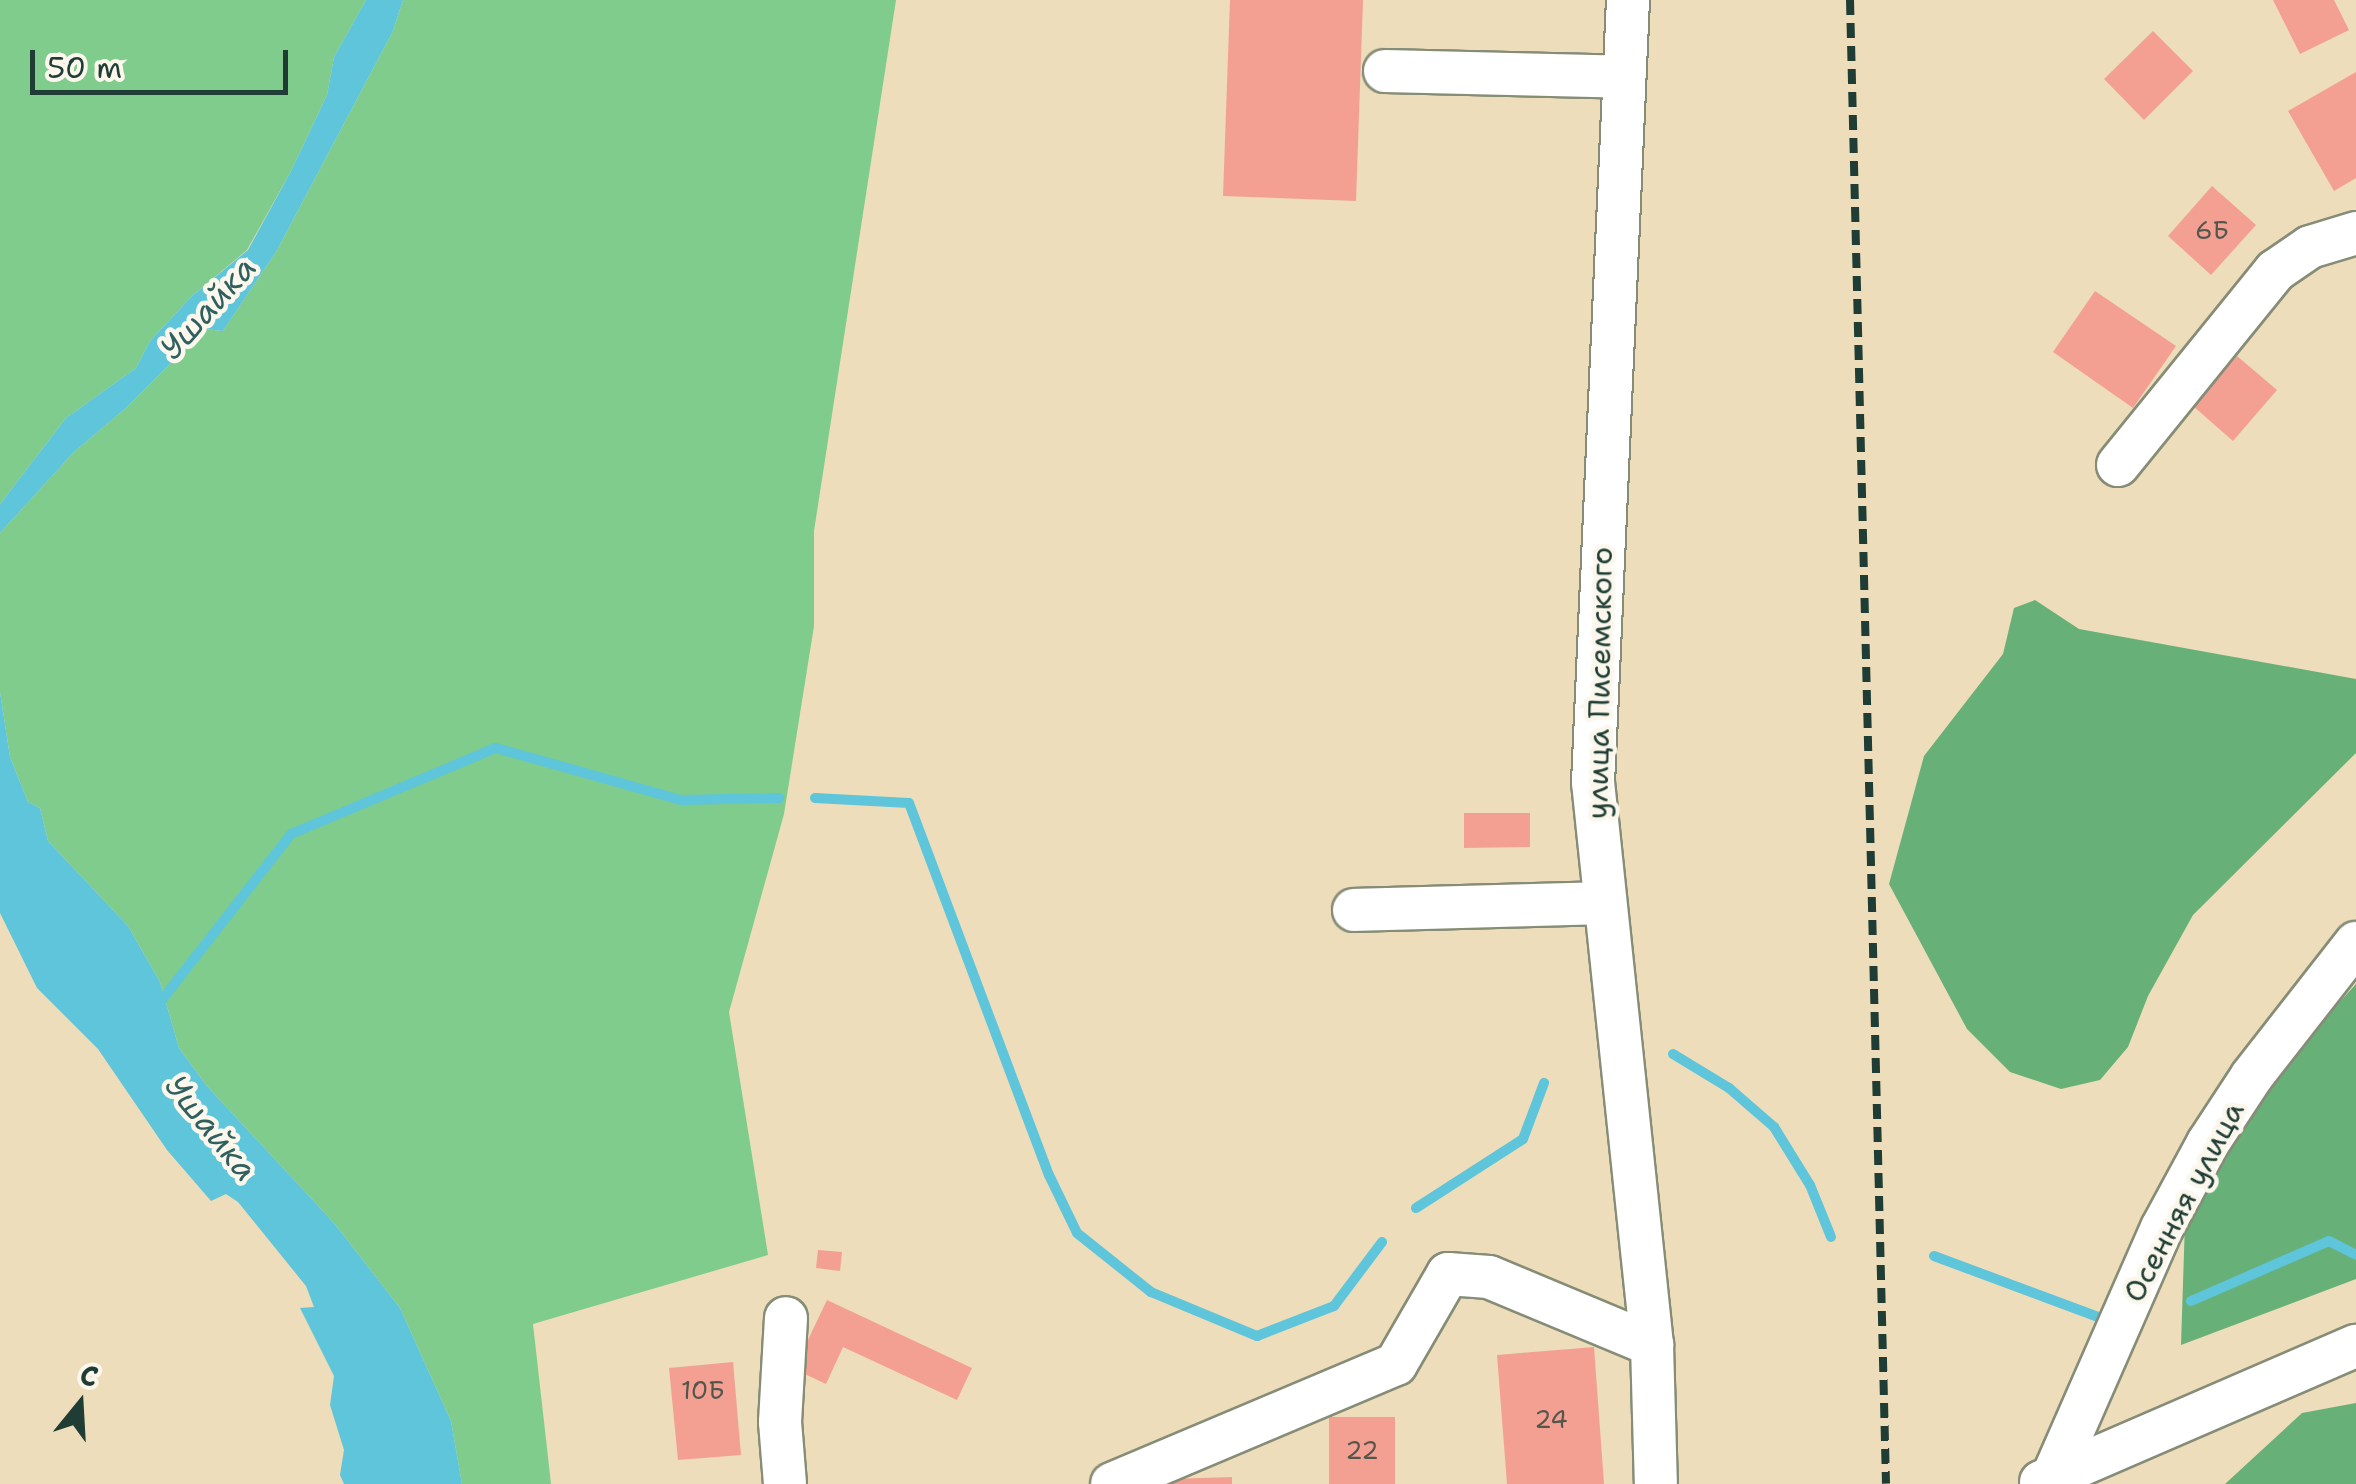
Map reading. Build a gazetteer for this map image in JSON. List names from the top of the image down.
{
  "streets": {
    "street": ["улица Писемского", "Осенняя улица"]
  },
  "water": ["Ушайка"],
  "house_numbers": [
    "6Б",
    "10Б",
    "24",
    "22"
  ],
  "scale_bar": "50 m",
  "north": "top"
}
